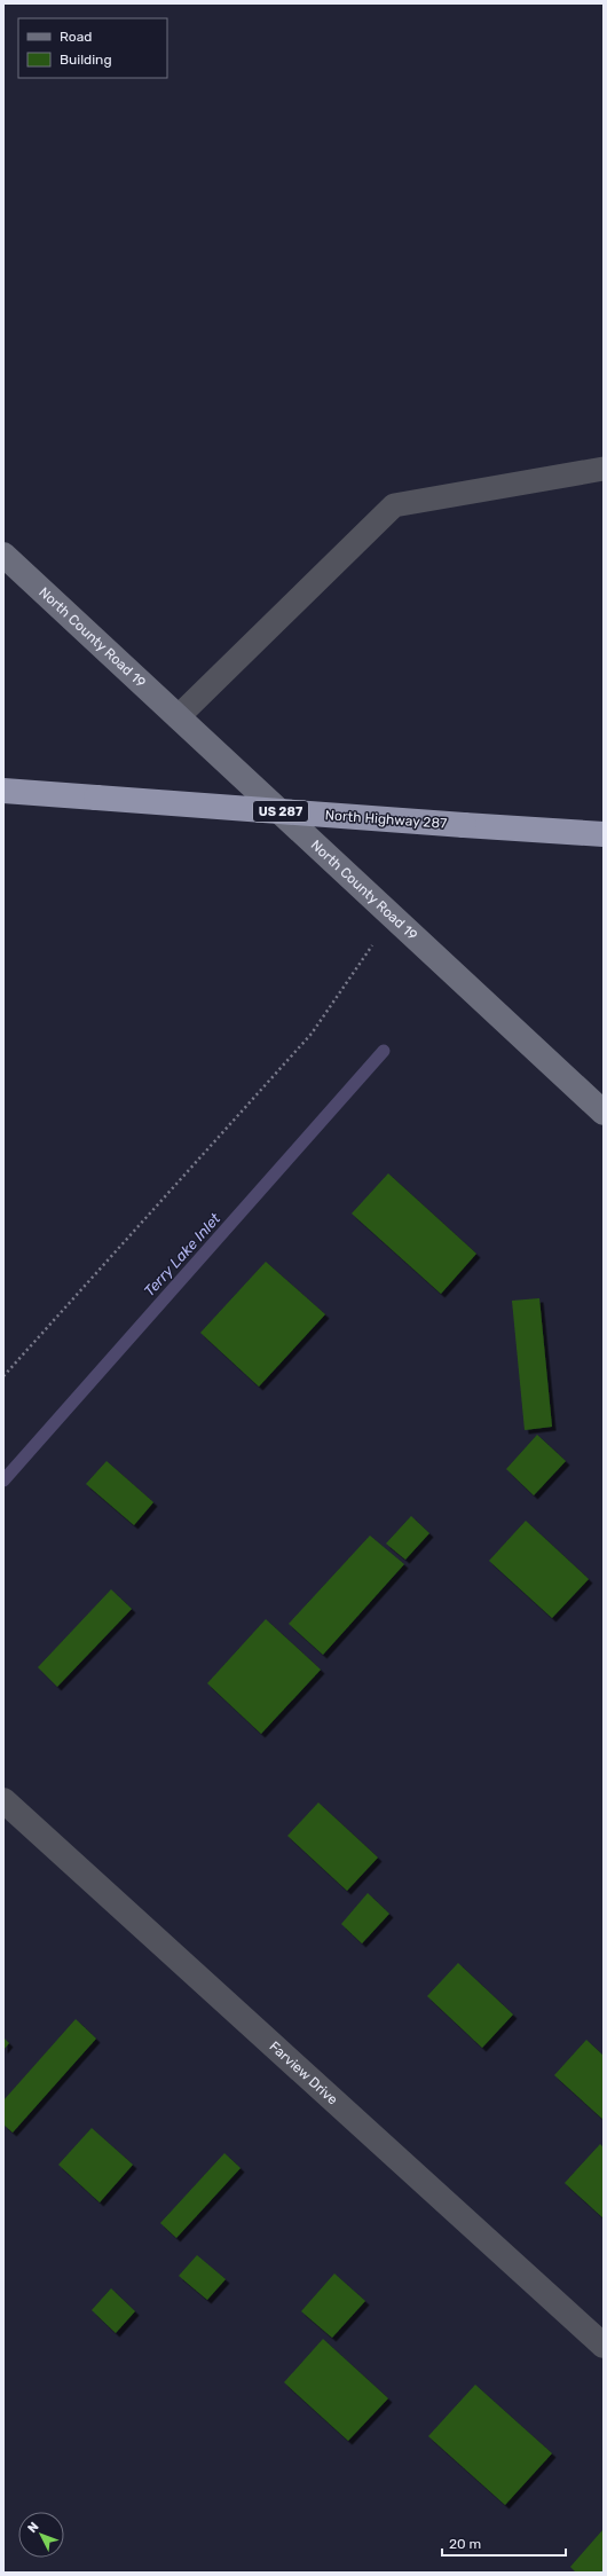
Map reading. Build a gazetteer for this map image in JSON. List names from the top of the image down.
{
  "streets": {
    "highway": ["US 287", "North Highway 287"],
    "street": ["North County Road 19", "Farview Drive"]
  },
  "water": ["Terry Lake Inlet"],
  "legend": ["Road", "Building"],
  "scale_bar": "20 m",
  "north": "top left"
}
